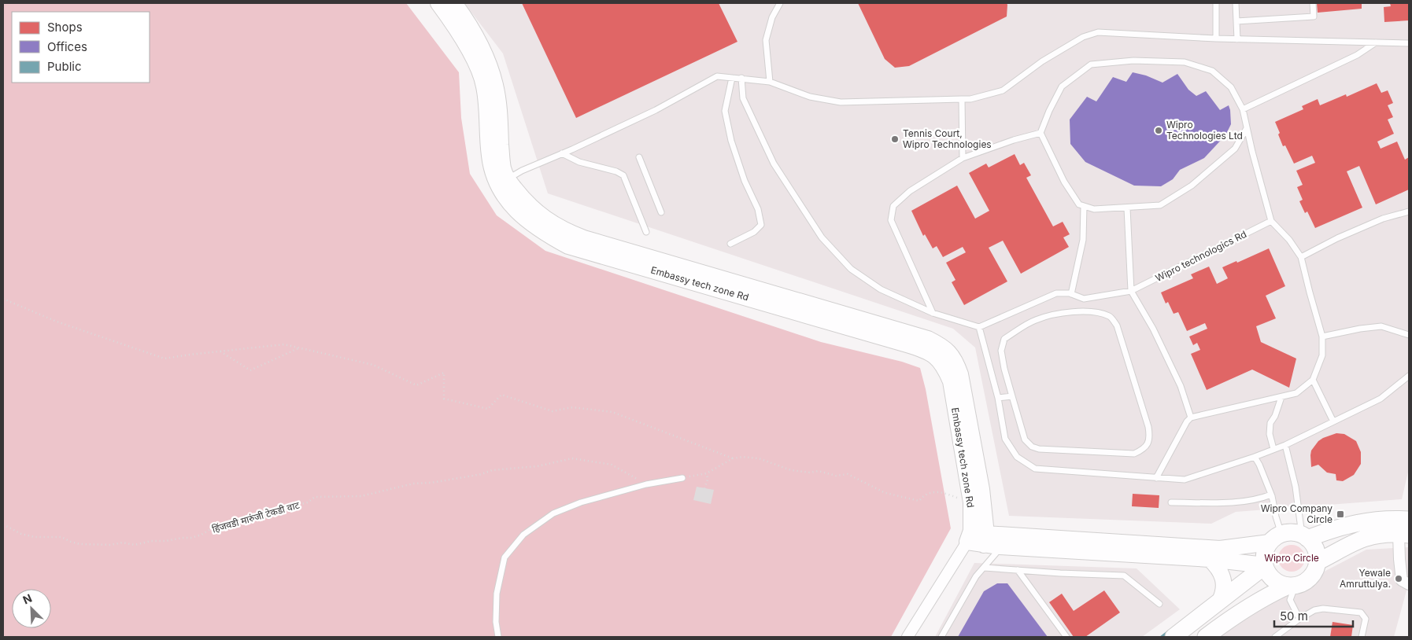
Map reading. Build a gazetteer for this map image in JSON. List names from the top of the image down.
{
  "streets": {
    "street": ["Embassy tech zone Rd"],
    "lane": ["Wipro technologics Rd"],
    "path": ["हिंजवडी मारुंजी टेकडी वाट"]
  },
  "parks": ["Wipro Circle"],
  "places": {
    "other": ["Wipro Technologies Ltd", "Tennis Court, Wipro Technologies", "Yewale Amruttulya."],
    "transit": ["Wipro Company Circle"]
  },
  "legend": ["Shops", "Offices", "Public"],
  "scale_bar": "50 m",
  "north": "top left"
}
